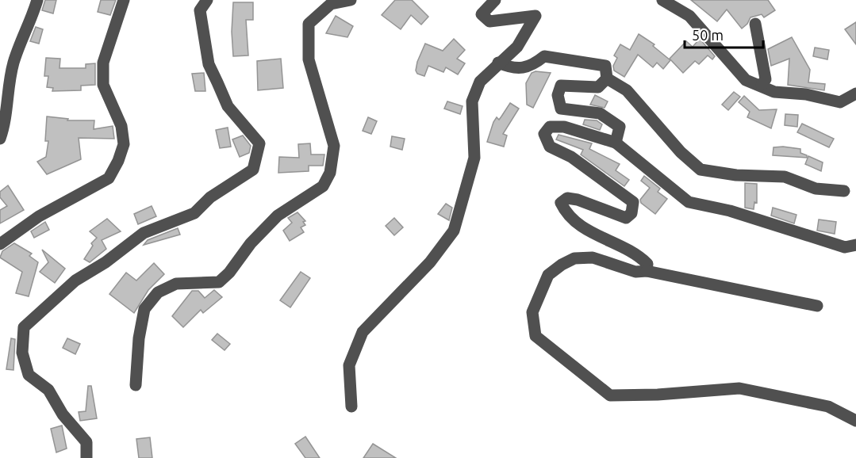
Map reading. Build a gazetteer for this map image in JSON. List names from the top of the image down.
{
  "scale_bar": "50 m"
}
